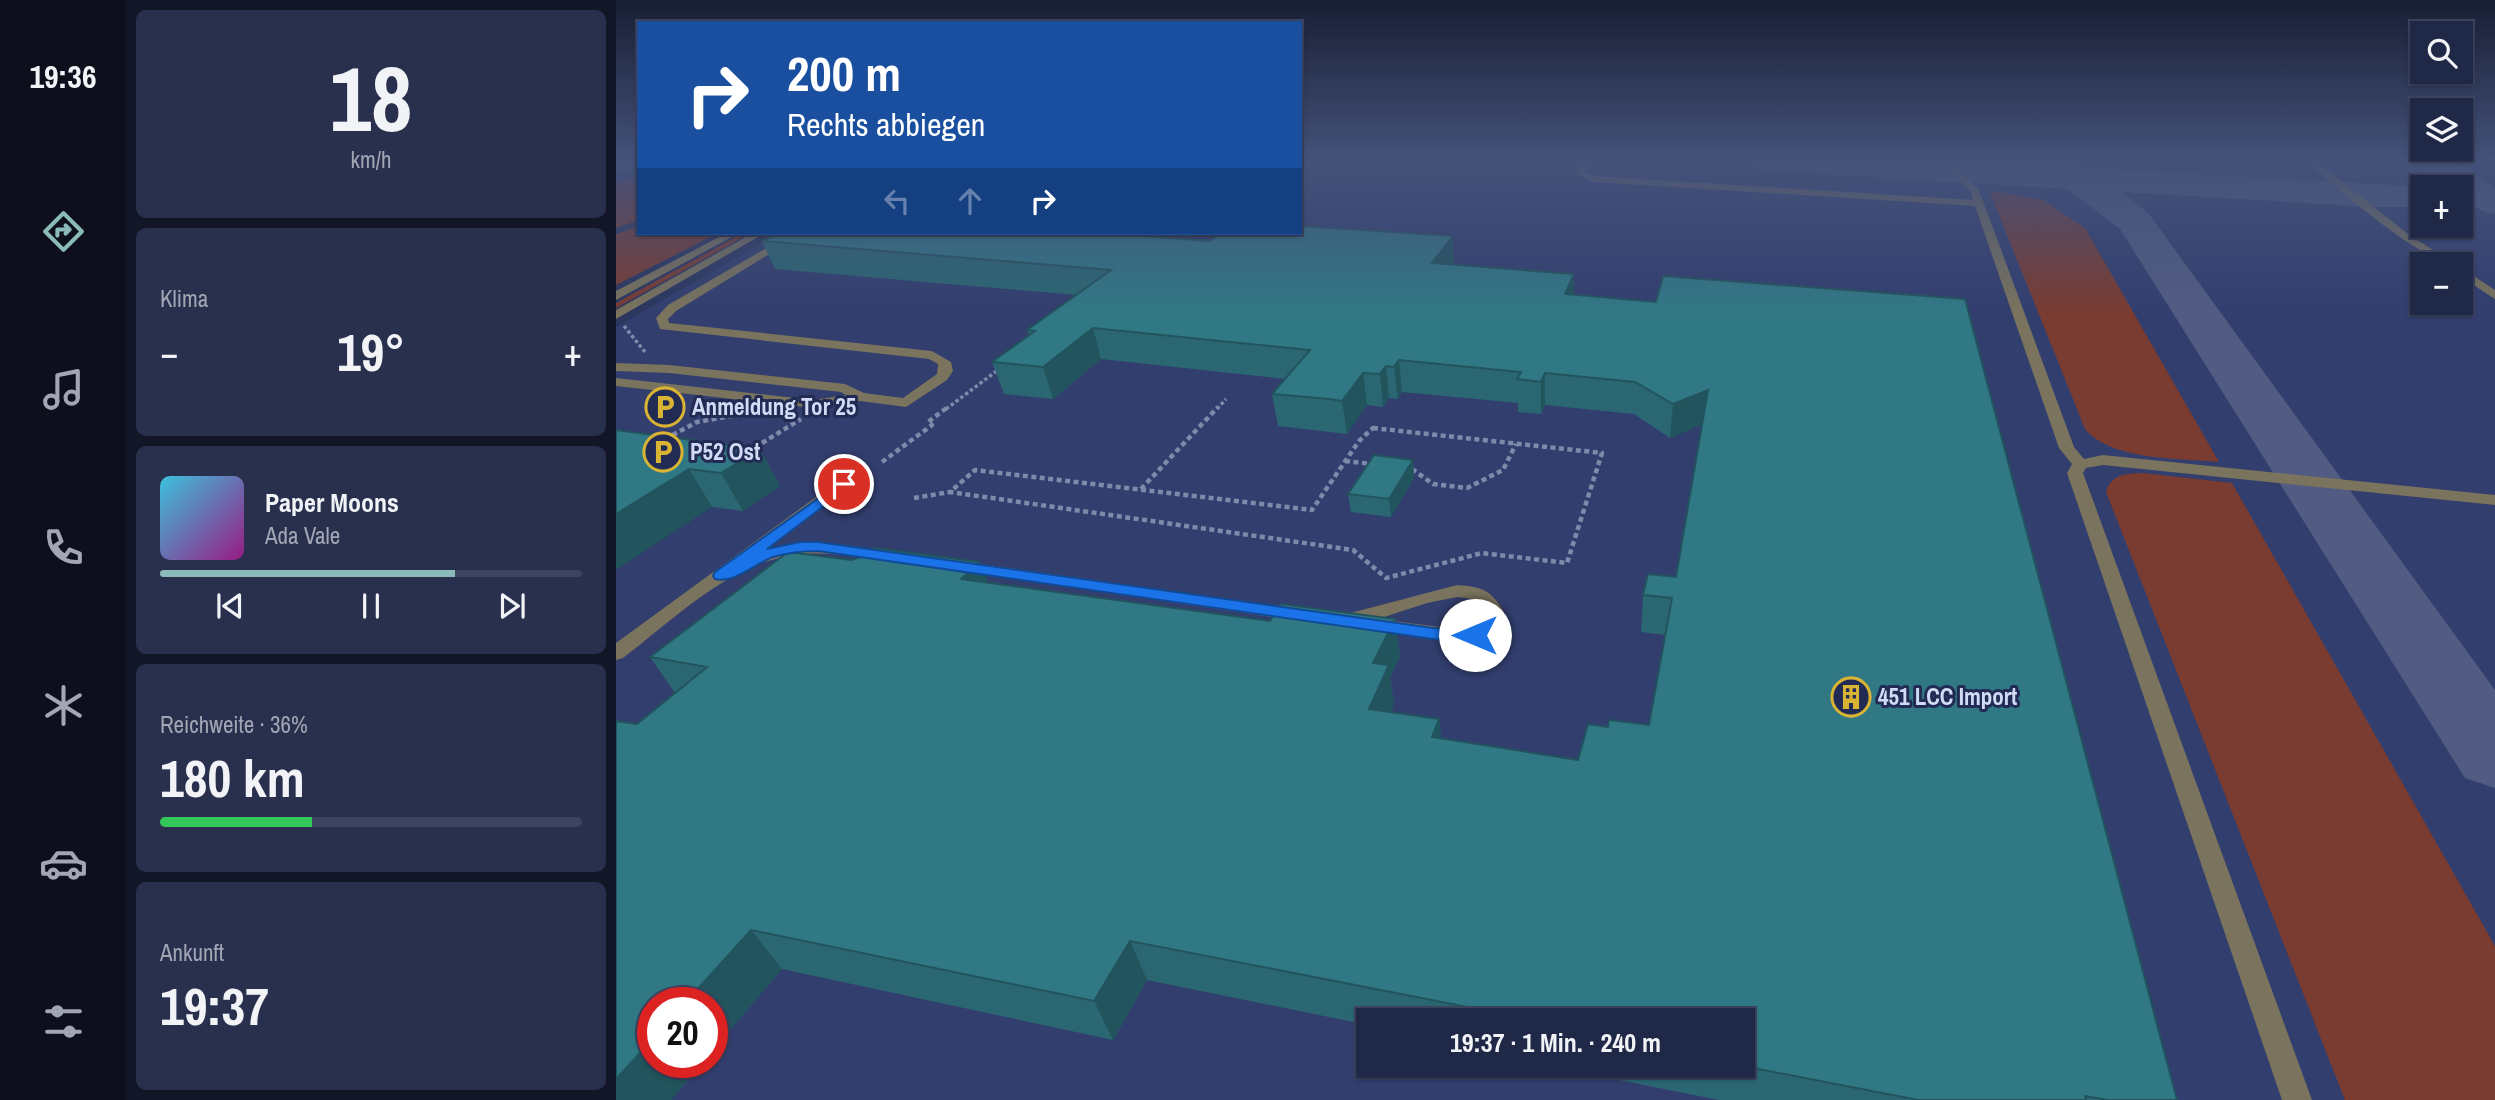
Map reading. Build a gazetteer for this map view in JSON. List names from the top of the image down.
{
  "places": {
    "parking": ["Anmeldung Tor 25", "P52 Ost"],
    "building": ["451 LCC Import"]
  },
  "page": {
    "tabs": "19:36",
    "tile": [
      ["18", "km/h"],
      "Klima",
      ["Reichweite · 36%", "180 km"],
      ["Ankunft", "19:37"]
    ],
    "map_buttons": ["+", "−"],
    "turn": ["200 m", "Rechts abbiegen"],
    "heat": ["−", "19°", "+"],
    "song": ["Paper Moons", "Ada Vale"],
    "limit": "20",
    "trip": "19:37 · 1 Min. · 240 m"
  }
}
